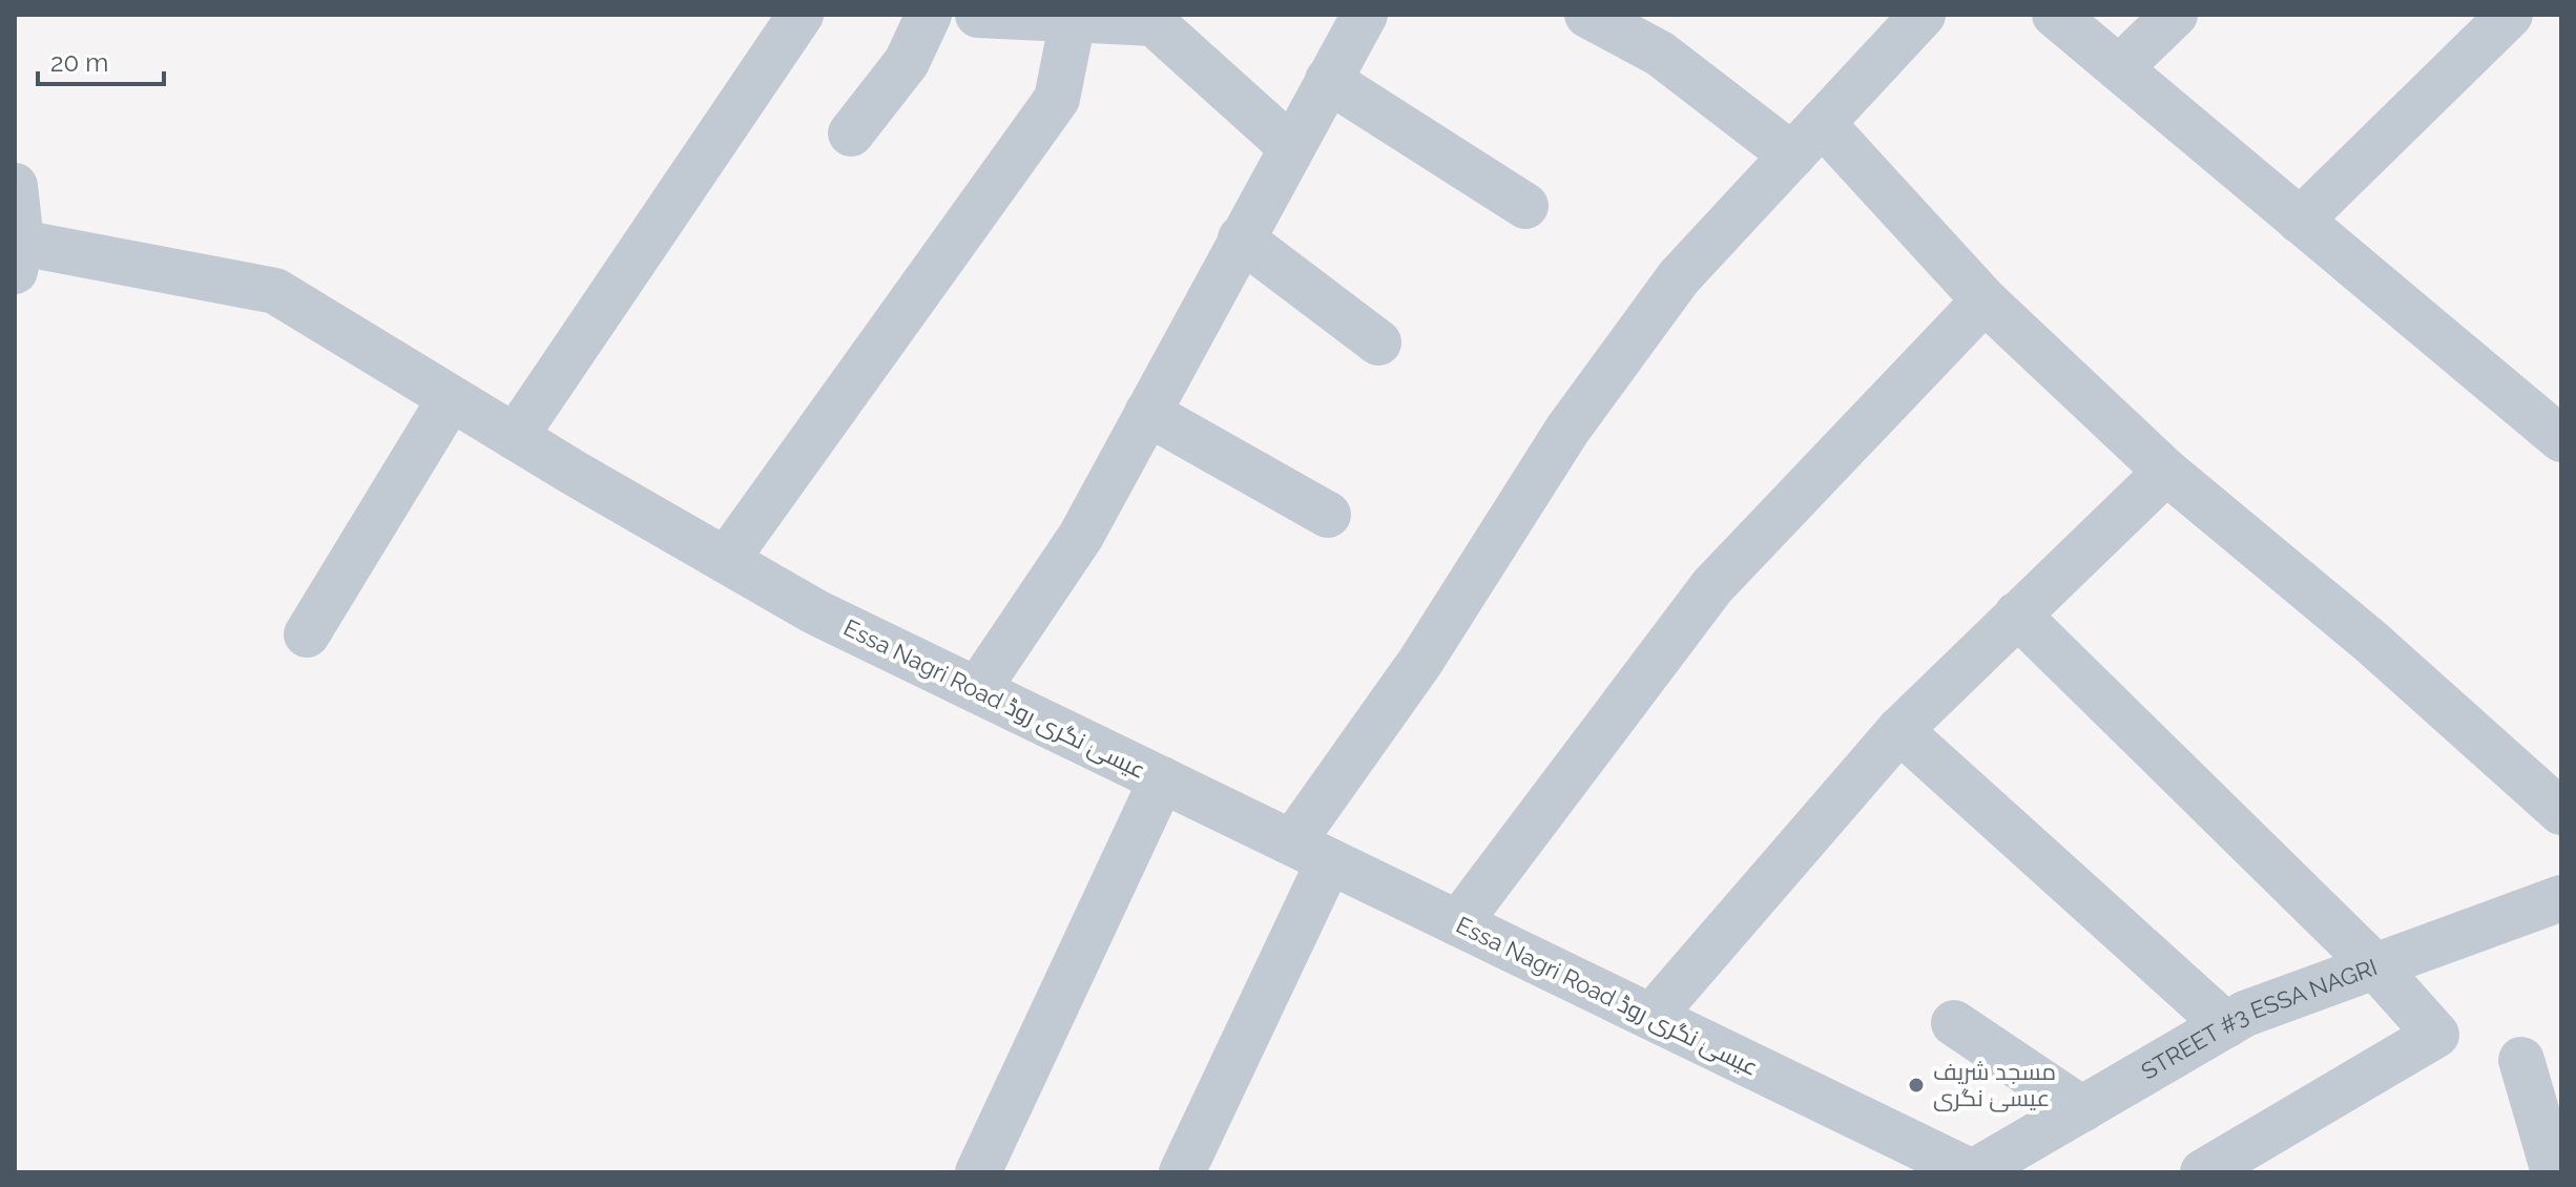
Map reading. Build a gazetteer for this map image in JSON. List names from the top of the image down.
{
  "streets": {
    "street": ["Essa Nagri Road عیسیٰ نگری روڈ", "STREET #3 ESSA NAGRI"]
  },
  "crossings": [
    ["Essa Nagri Road عیسیٰ نگری روڈ", "STREET #3 ESSA NAGRI"]
  ],
  "places": ["مسجد شریف عیسیٰ نگری"],
  "scale_bar": "20 m"
}
